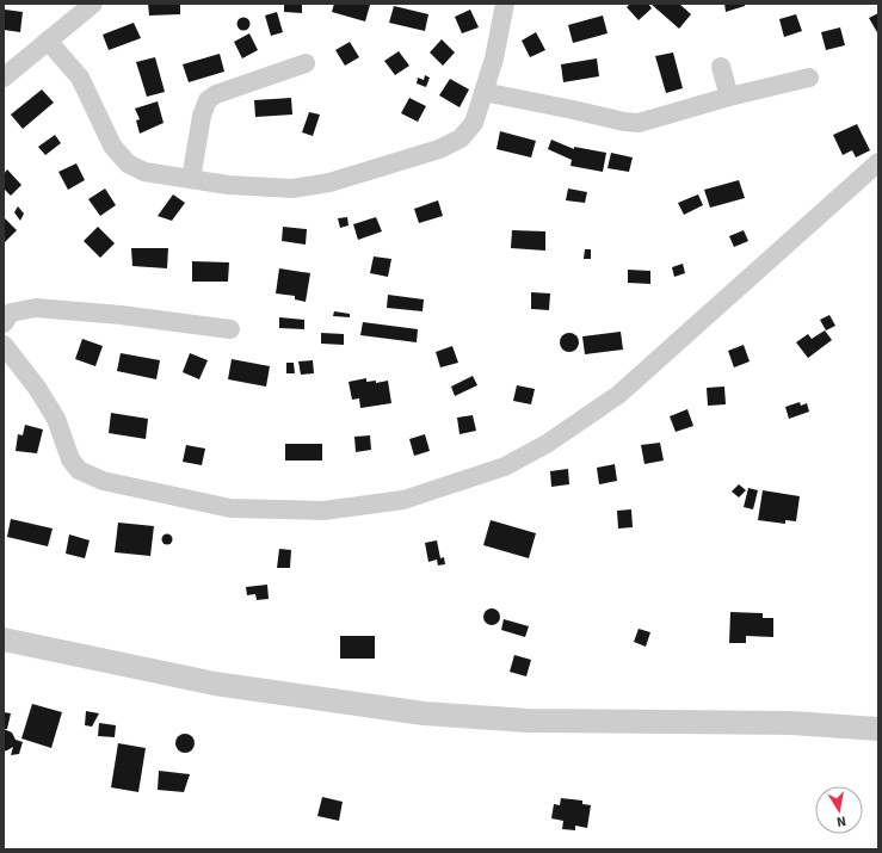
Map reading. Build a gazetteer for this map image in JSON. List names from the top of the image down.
{
  "north": "bottom"
}
